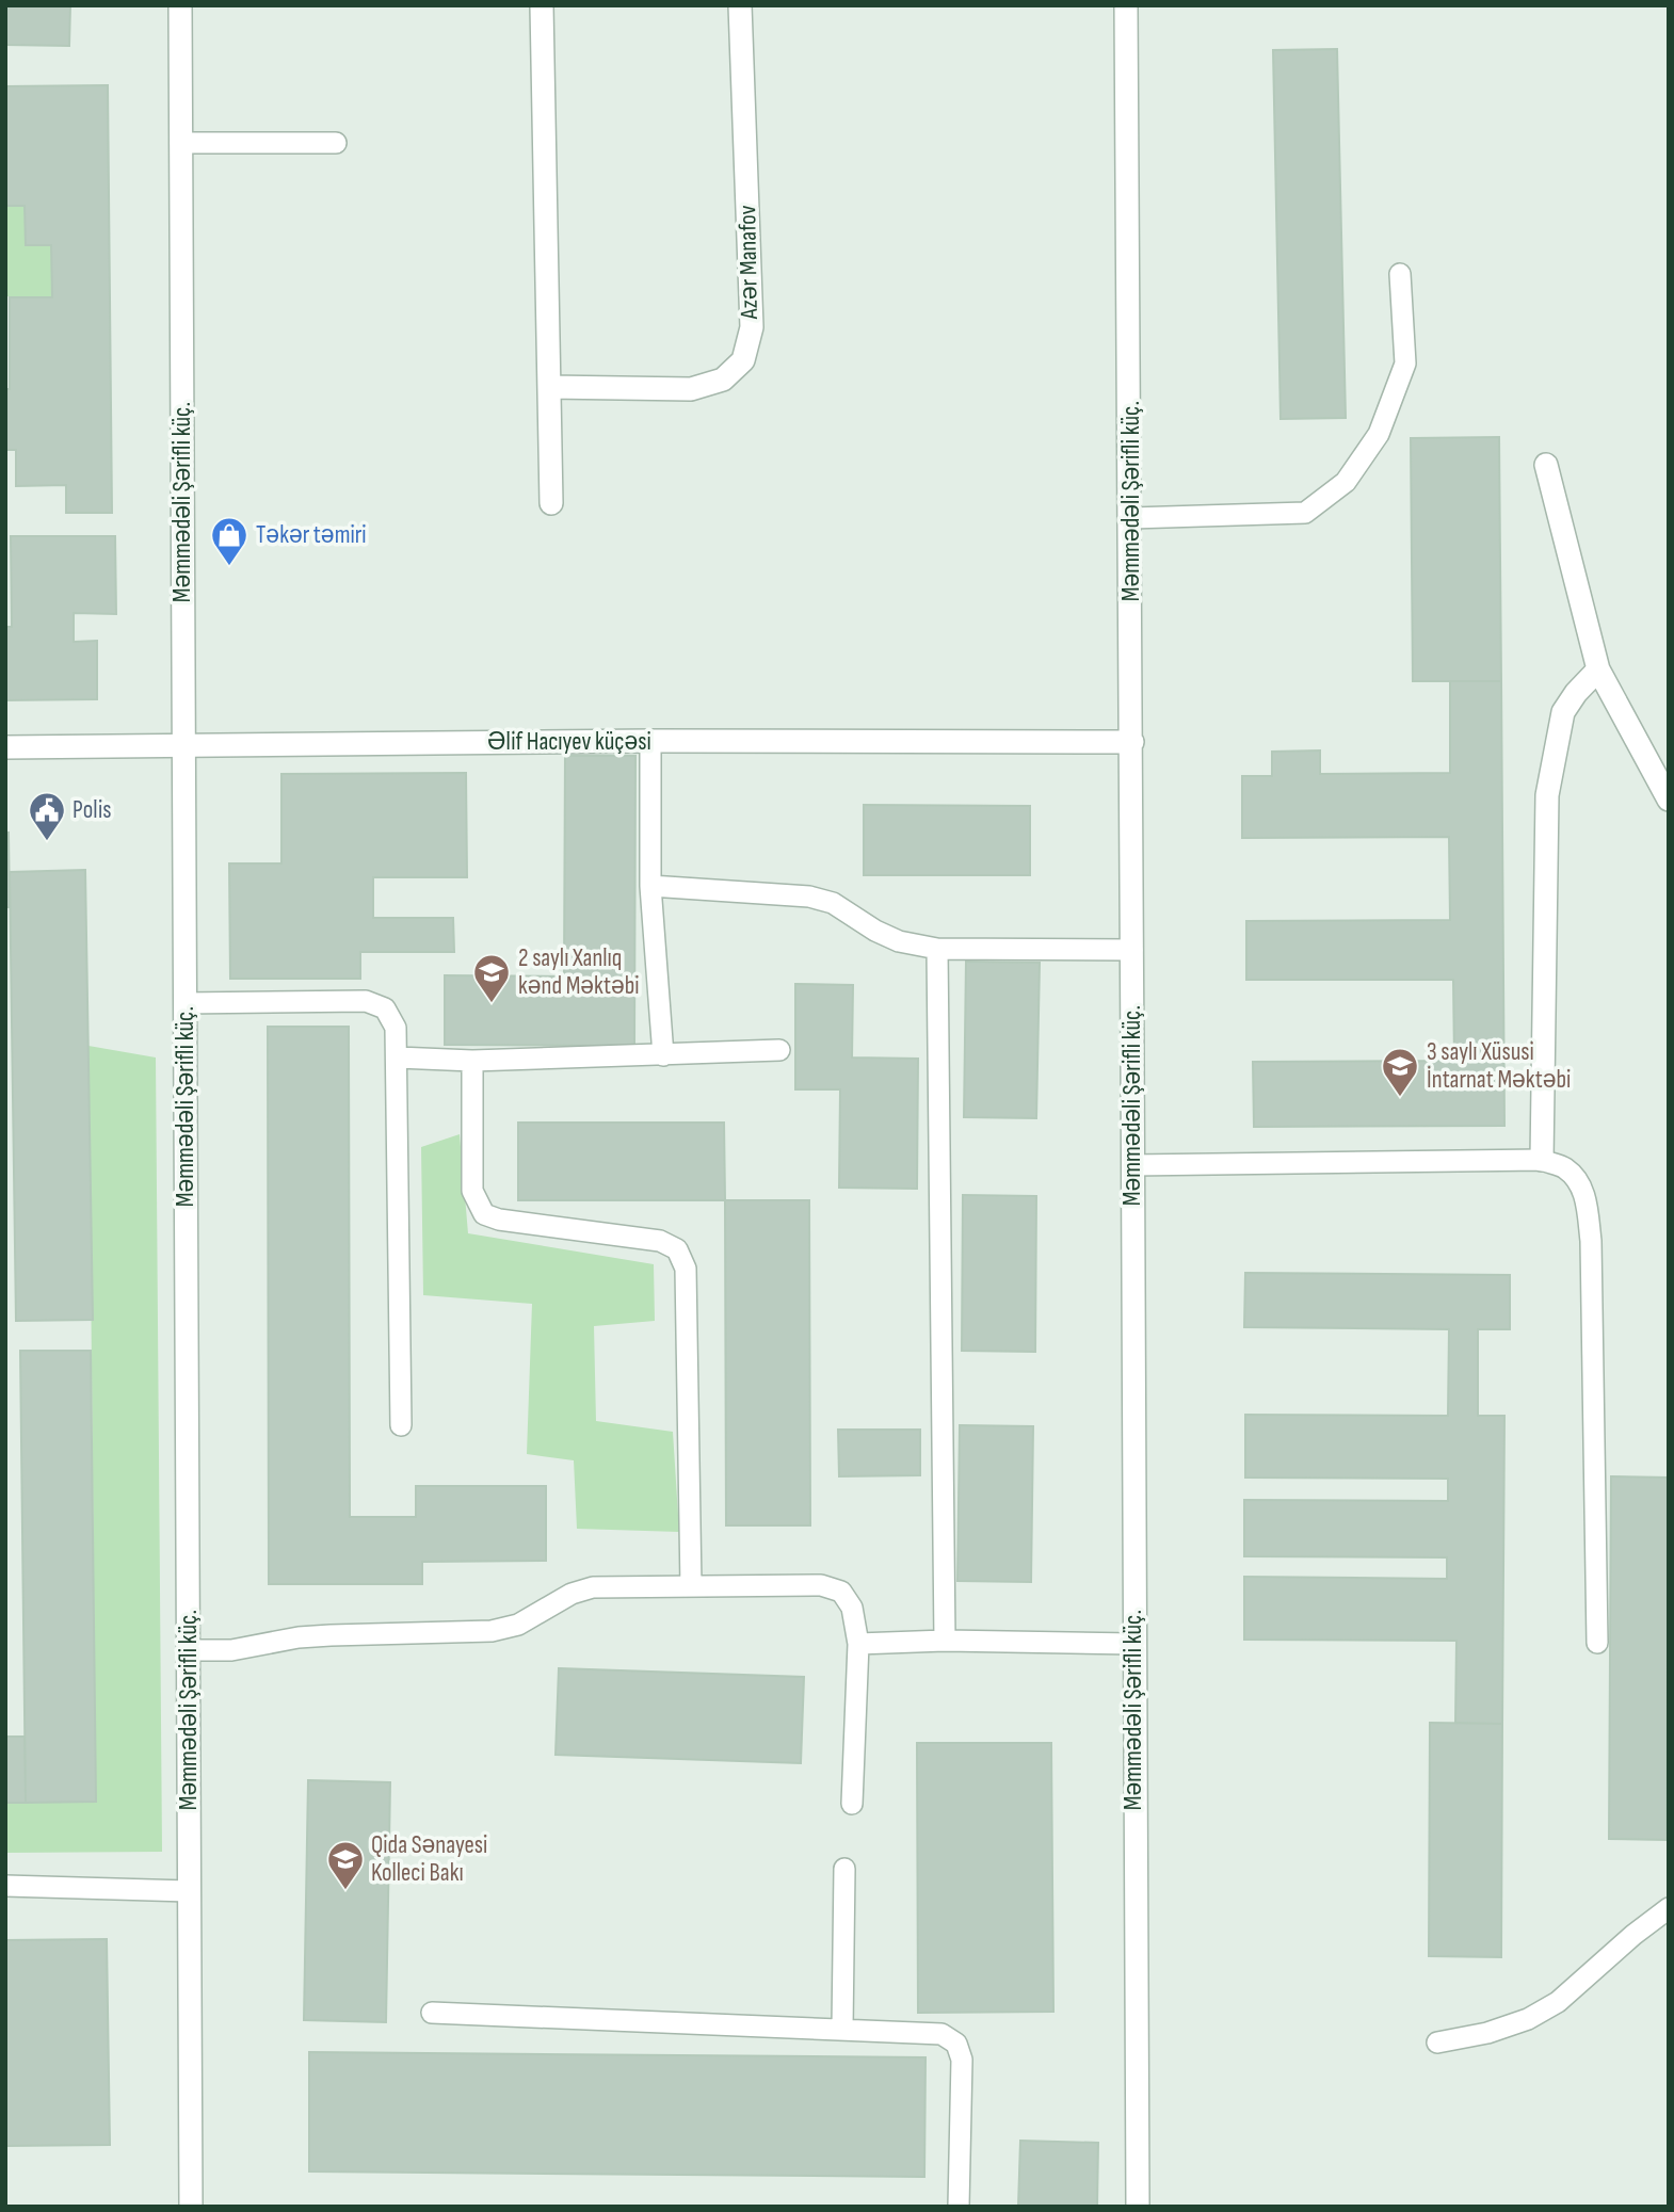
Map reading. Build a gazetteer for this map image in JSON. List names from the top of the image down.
{
  "streets": {
    "street": ["Azər Manafov", "Məmmədəli Şərifli küç.", "Əlif Hacıyev küçəsi"]
  },
  "crossings": [
    ["Məmmədəli Şərifli küç.", "Əlif Hacıyev küçəsi"]
  ],
  "places": {
    "shop": ["Təkər təmiri"],
    "public building": ["Polis"],
    "school or university": ["2 saylı Xanlıq kənd Məktəbi", "3 saylı Xüsusi İntarnat Məktəbi", "Qida Sənayesi Kolleci Bakı"]
  }
}
